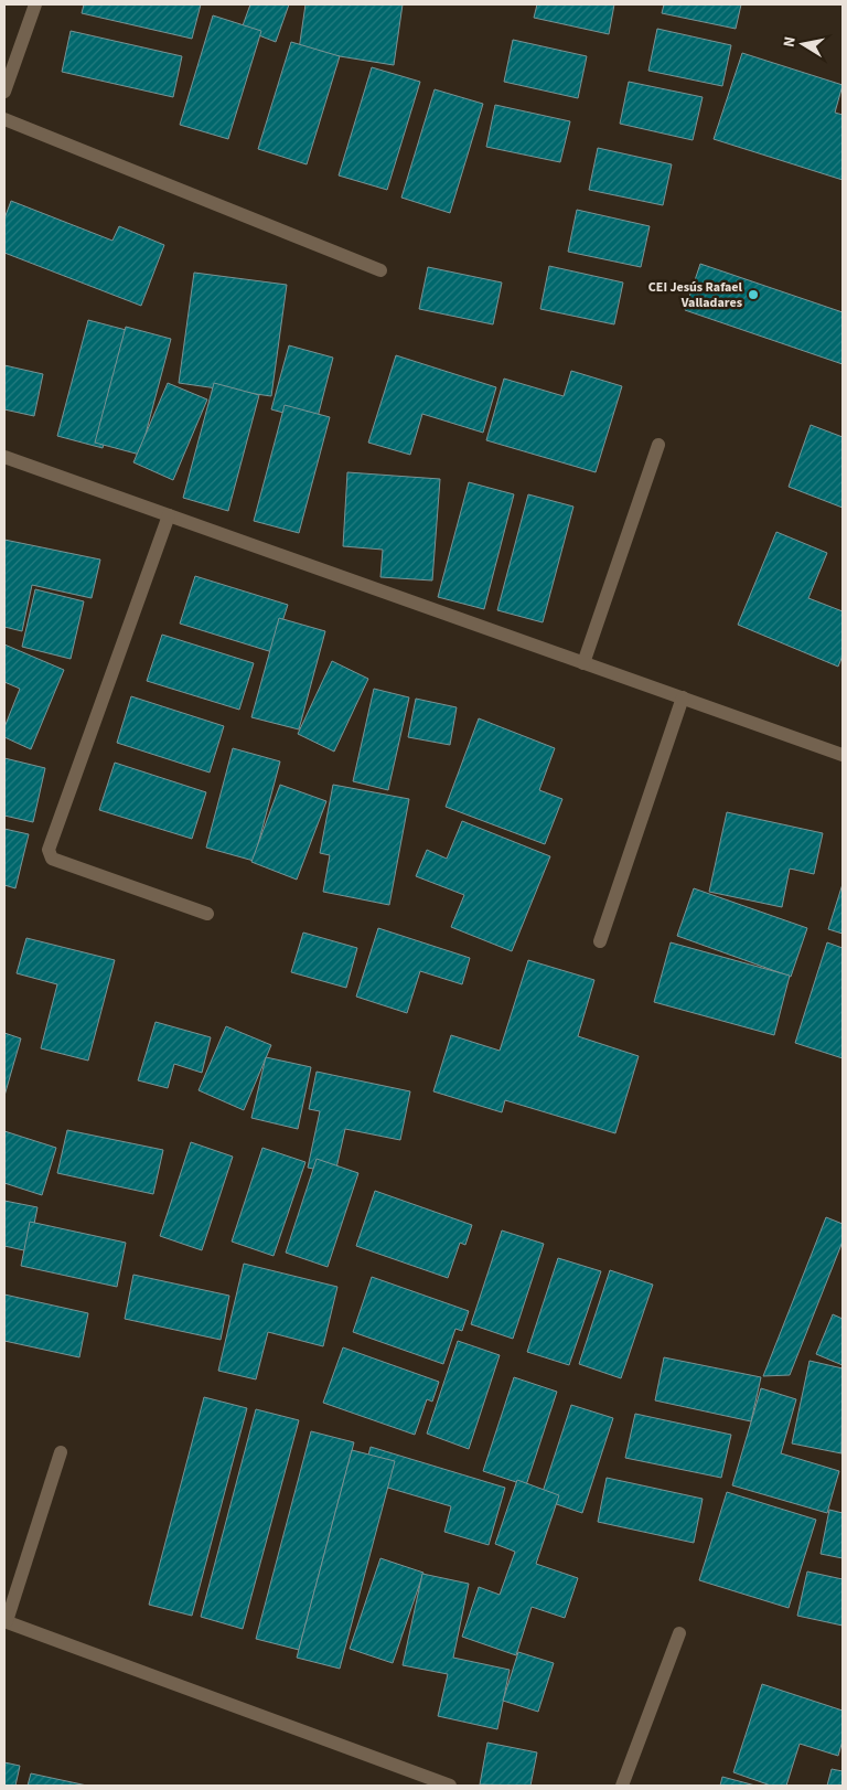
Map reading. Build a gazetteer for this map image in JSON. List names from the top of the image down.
{
  "places": ["CEI Jesús Rafael Valladares"],
  "north": "left"
}
